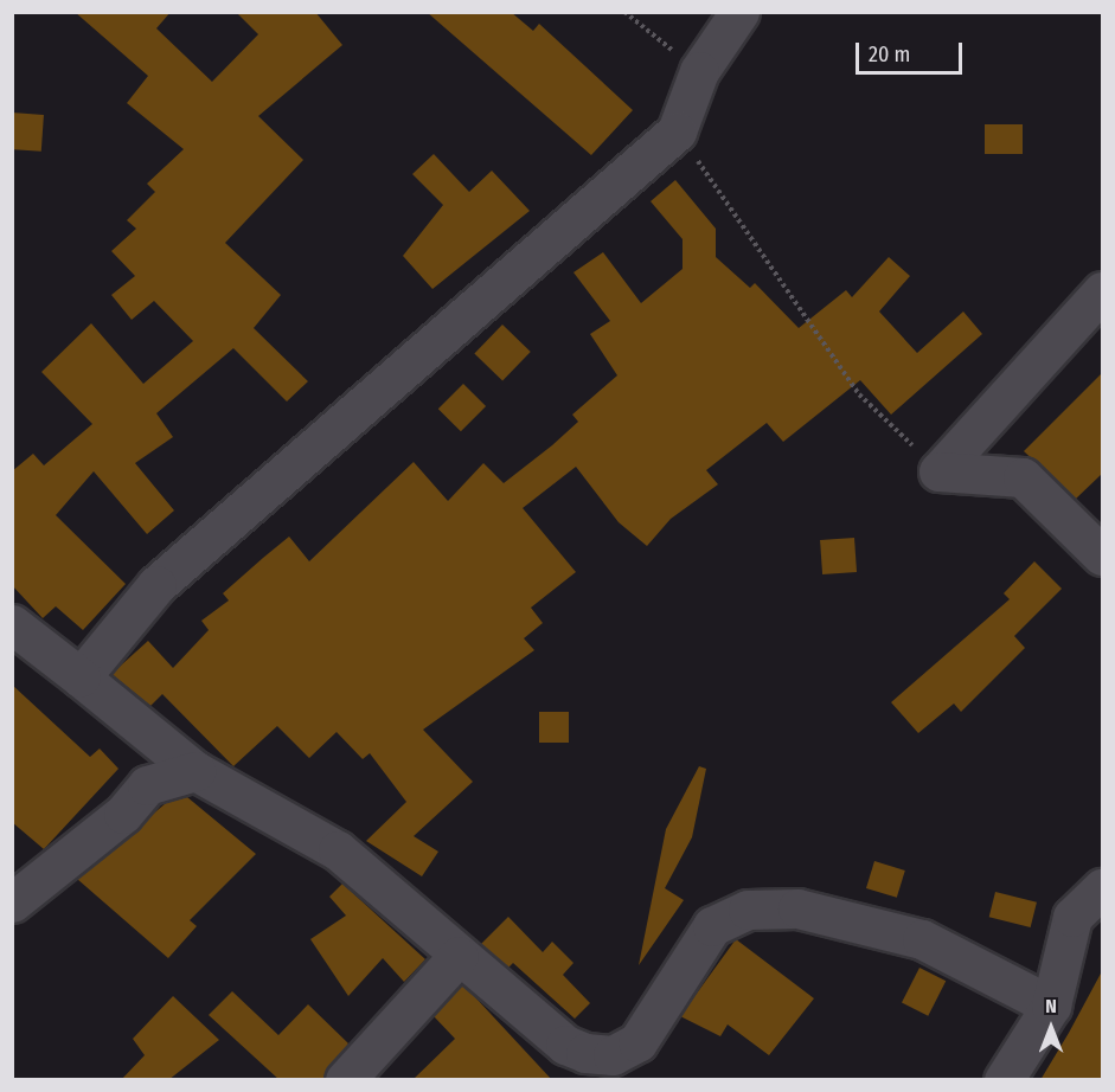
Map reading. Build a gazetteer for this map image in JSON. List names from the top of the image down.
{
  "scale_bar": "20 m",
  "north": "top"
}
